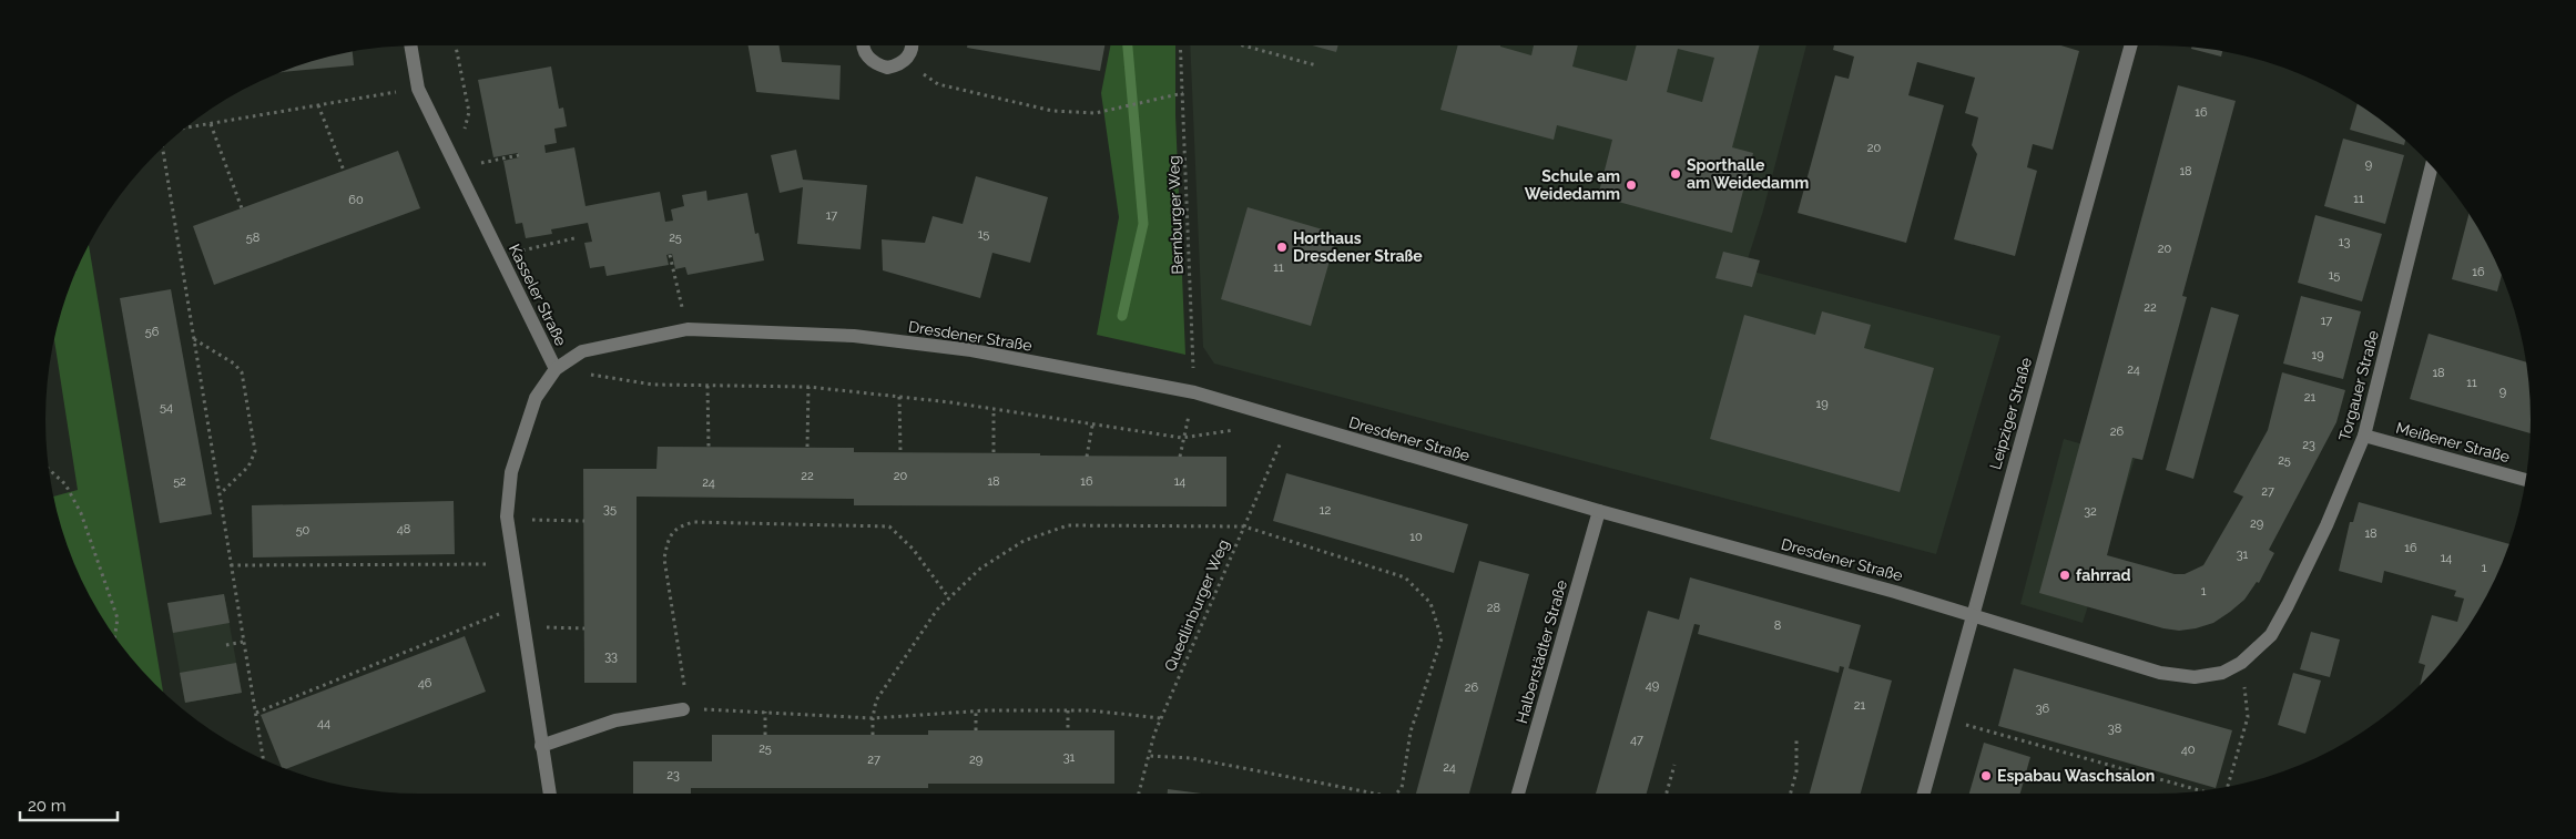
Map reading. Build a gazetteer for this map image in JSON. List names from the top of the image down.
{
  "streets": {
    "street": [
      "Kasseler Straße",
      "Dresdener Straße",
      "Torgauer Straße",
      "Leipziger Straße",
      "Meißener Straße",
      "Halberstädter Straße"
    ],
    "path": ["Bernburger Weg", "Quedlinburger Weg"]
  },
  "crossings": [
    ["Bernburger Weg", "Dresdener Straße"],
    ["Kasseler Straße", "Dresdener Straße"],
    ["Dresdener Straße", "Torgauer Straße"],
    ["Dresdener Straße", "Leipziger Straße"],
    ["Dresdener Straße", "Quedlinburger Weg"],
    ["Dresdener Straße", "Halberstädter Straße"],
    ["Torgauer Straße", "Meißener Straße"]
  ],
  "places": [
    "Sporthalle am Weidedamm",
    "Schule am Weidedamm",
    "Horthaus Dresdener Straße",
    "fahrrad",
    "Espabau Waschsalon"
  ],
  "house_numbers": [
    "16",
    "20",
    "9",
    "18",
    "11",
    "60",
    "17",
    "15",
    "58",
    "25",
    "13",
    "20",
    "11",
    "16",
    "15",
    "22",
    "17",
    "56",
    "19",
    "24",
    "18",
    "11",
    "9",
    "21",
    "19",
    "54",
    "26",
    "23",
    "25",
    "22",
    "20",
    "52",
    "18",
    "16",
    "14",
    "24",
    "27",
    "35",
    "12",
    "32",
    "29",
    "48",
    "50",
    "18",
    "10",
    "16",
    "31",
    "14",
    "1",
    "1",
    "28",
    "8",
    "33",
    "46",
    "49",
    "26",
    "21",
    "36",
    "44",
    "38",
    "47",
    "25",
    "40",
    "31",
    "27",
    "29",
    "24",
    "23"
  ],
  "scale_bar": "20 m"
}
